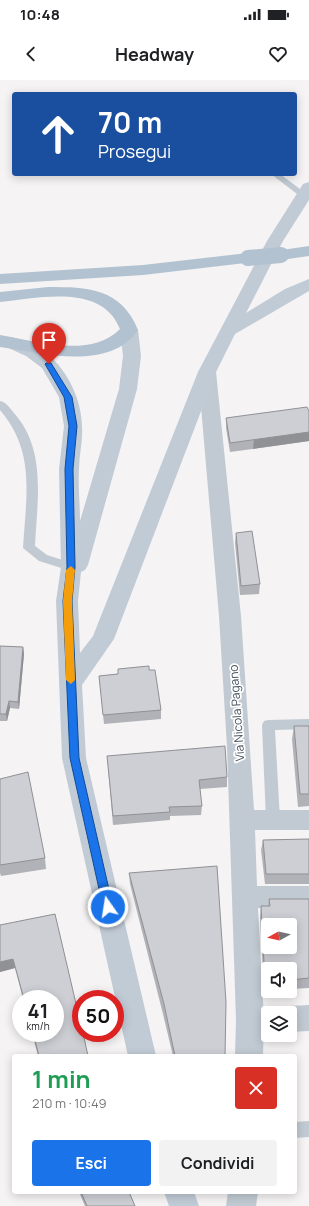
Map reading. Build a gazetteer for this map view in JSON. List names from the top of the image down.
{
  "streets": {
    "street": ["Via Nicola Pagano"]
  },
  "north": "left",
  "page": {
    "status": "10:48",
    "header": "Headway",
    "turn": ["70 m", "Prosegui"],
    "speed": "41 km/h",
    "limit": "50",
    "heading": ["1 min", "210 m · 10:49"],
    "buttons": ["Esci", "Condividi"]
  }
}
